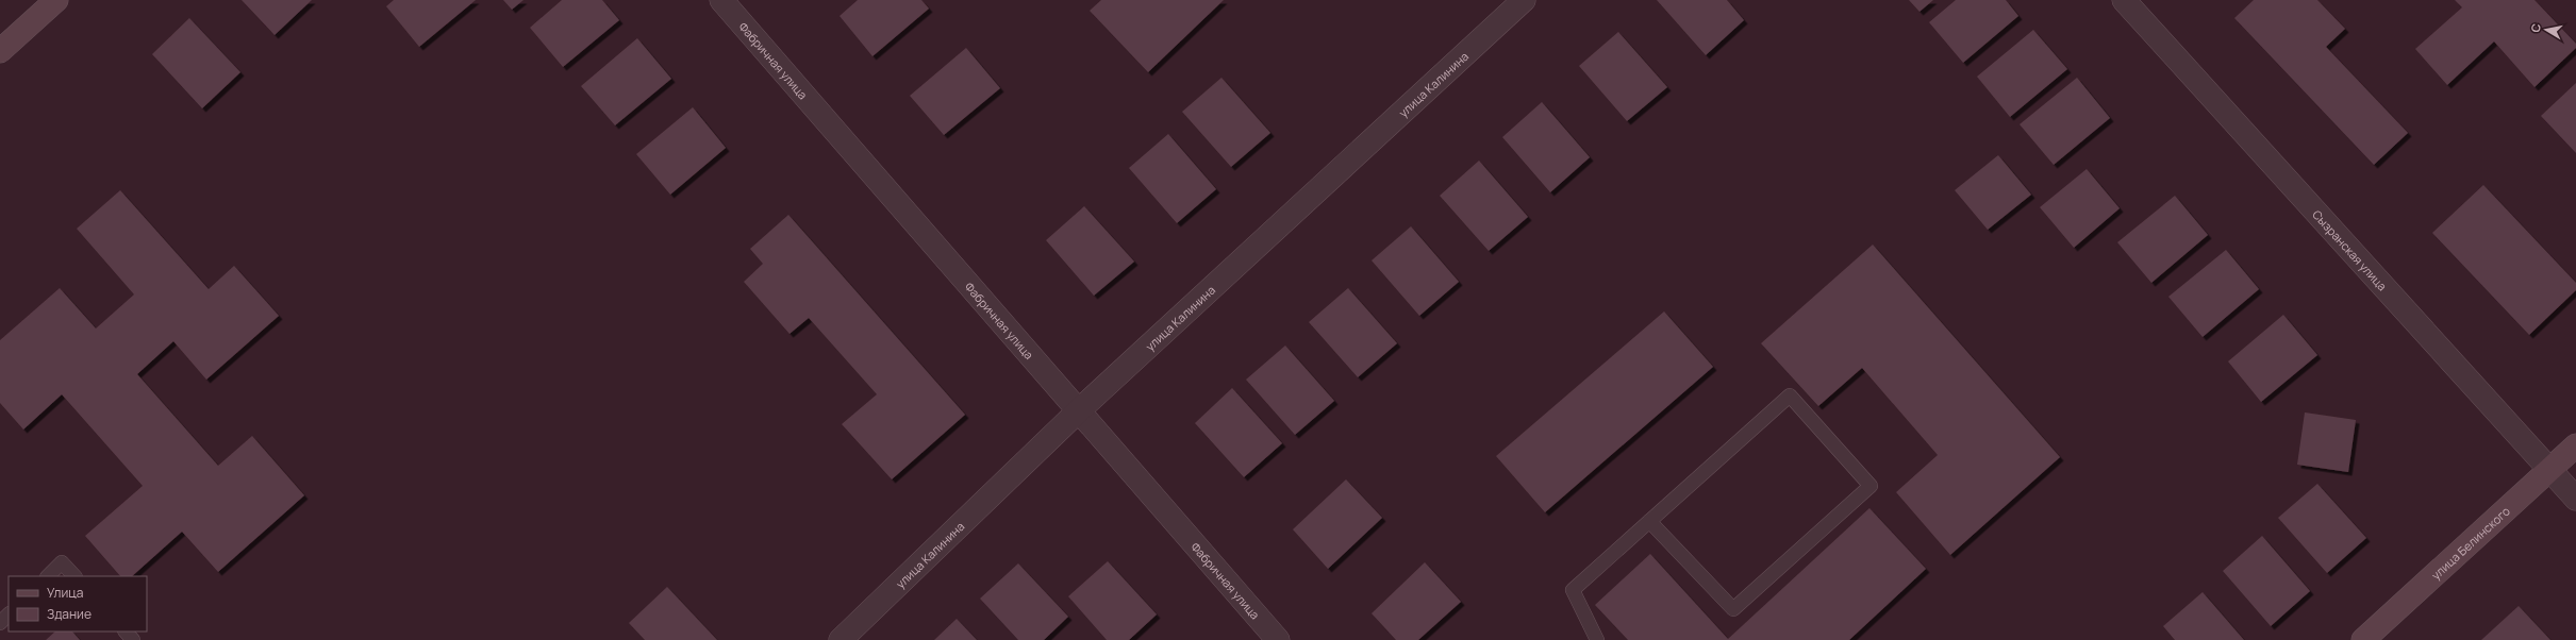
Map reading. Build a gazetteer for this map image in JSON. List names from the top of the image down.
{
  "streets": {
    "street": [
      "Фабричная улица",
      "улица Калинина",
      "Сызранская улица",
      "улица Белинского"
    ]
  },
  "crossings": [
    ["Фабричная улица", "улица Калинина"],
    ["Сызранская улица", "улица Белинского"]
  ],
  "legend": ["Улица", "Здание"],
  "north": "left"
}
